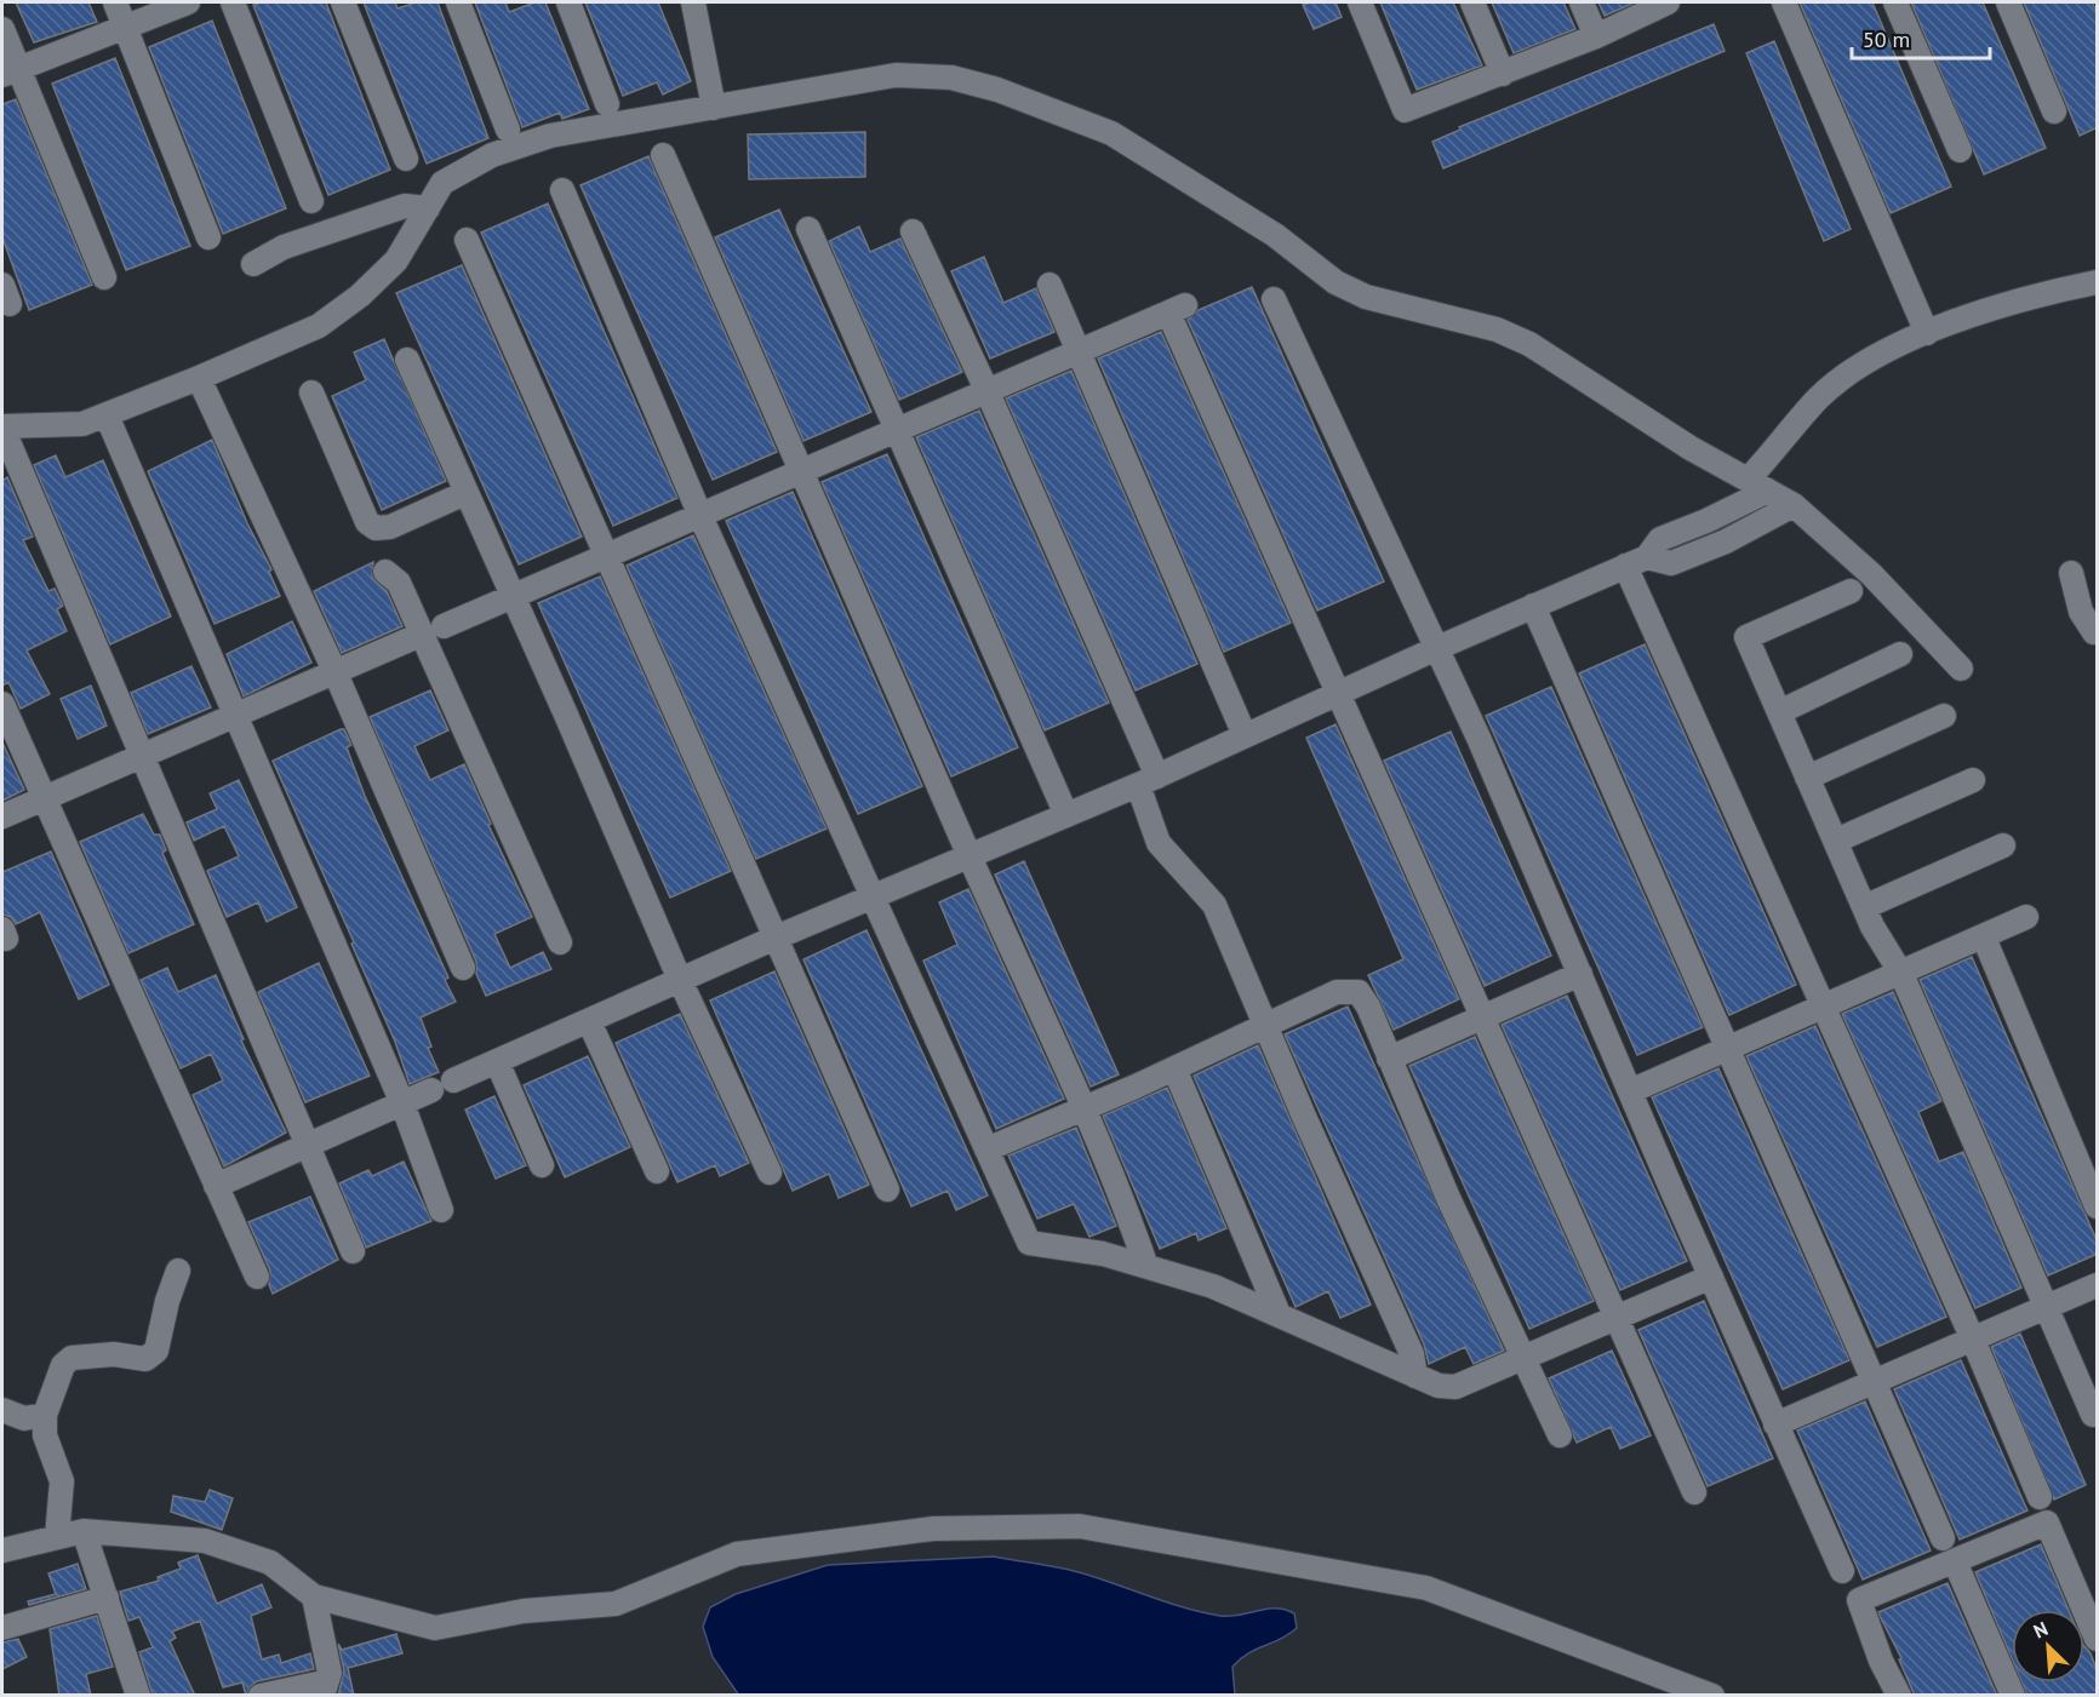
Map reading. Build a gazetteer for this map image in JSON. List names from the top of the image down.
{
  "scale_bar": "50 m",
  "north": "top left"
}
